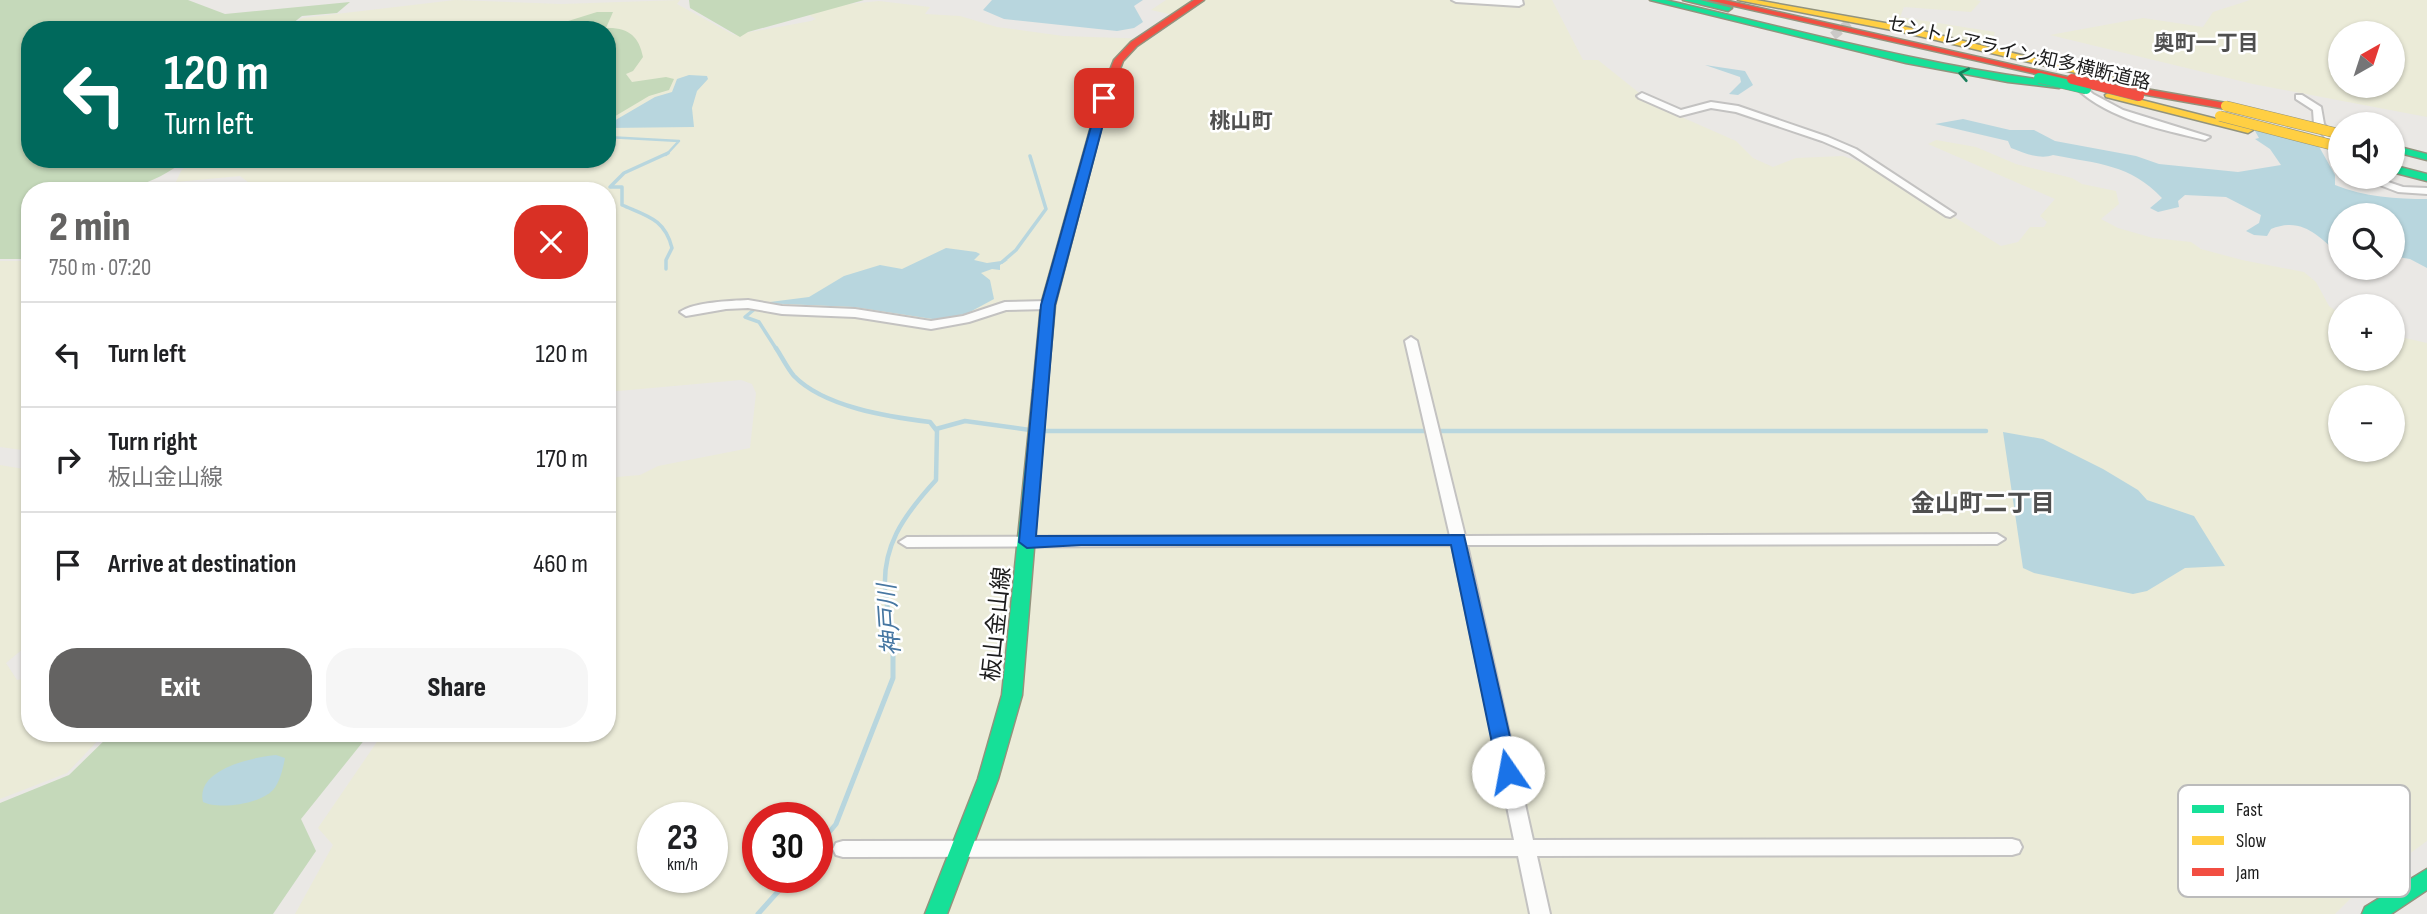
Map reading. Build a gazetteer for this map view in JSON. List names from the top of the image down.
{
  "streets": {
    "main road": ["セントレアライン;知多横断道路", "板山金山線"]
  },
  "districts": ["奥町一丁目", "桃山町", "金山町二丁目"],
  "water": ["神戸川"],
  "legend": ["Fast", "Slow", "Jam"],
  "north": "top right",
  "page": {
    "map_buttons": ["+", "−"],
    "turn": ["120 m", "Turn left"],
    "heading": ["2 min", "750 m · 07:20"],
    "list": [
      {
        "name": "Turn left",
        "value": "120 m"
      },
      {
        "name": "Turn right",
        "note": "板山金山線",
        "value": "170 m"
      },
      {
        "name": "Arrive at destination",
        "value": "460 m"
      }
    ],
    "buttons": ["Exit", "Share"],
    "speed": "23 km/h",
    "limit": "30"
  }
}
